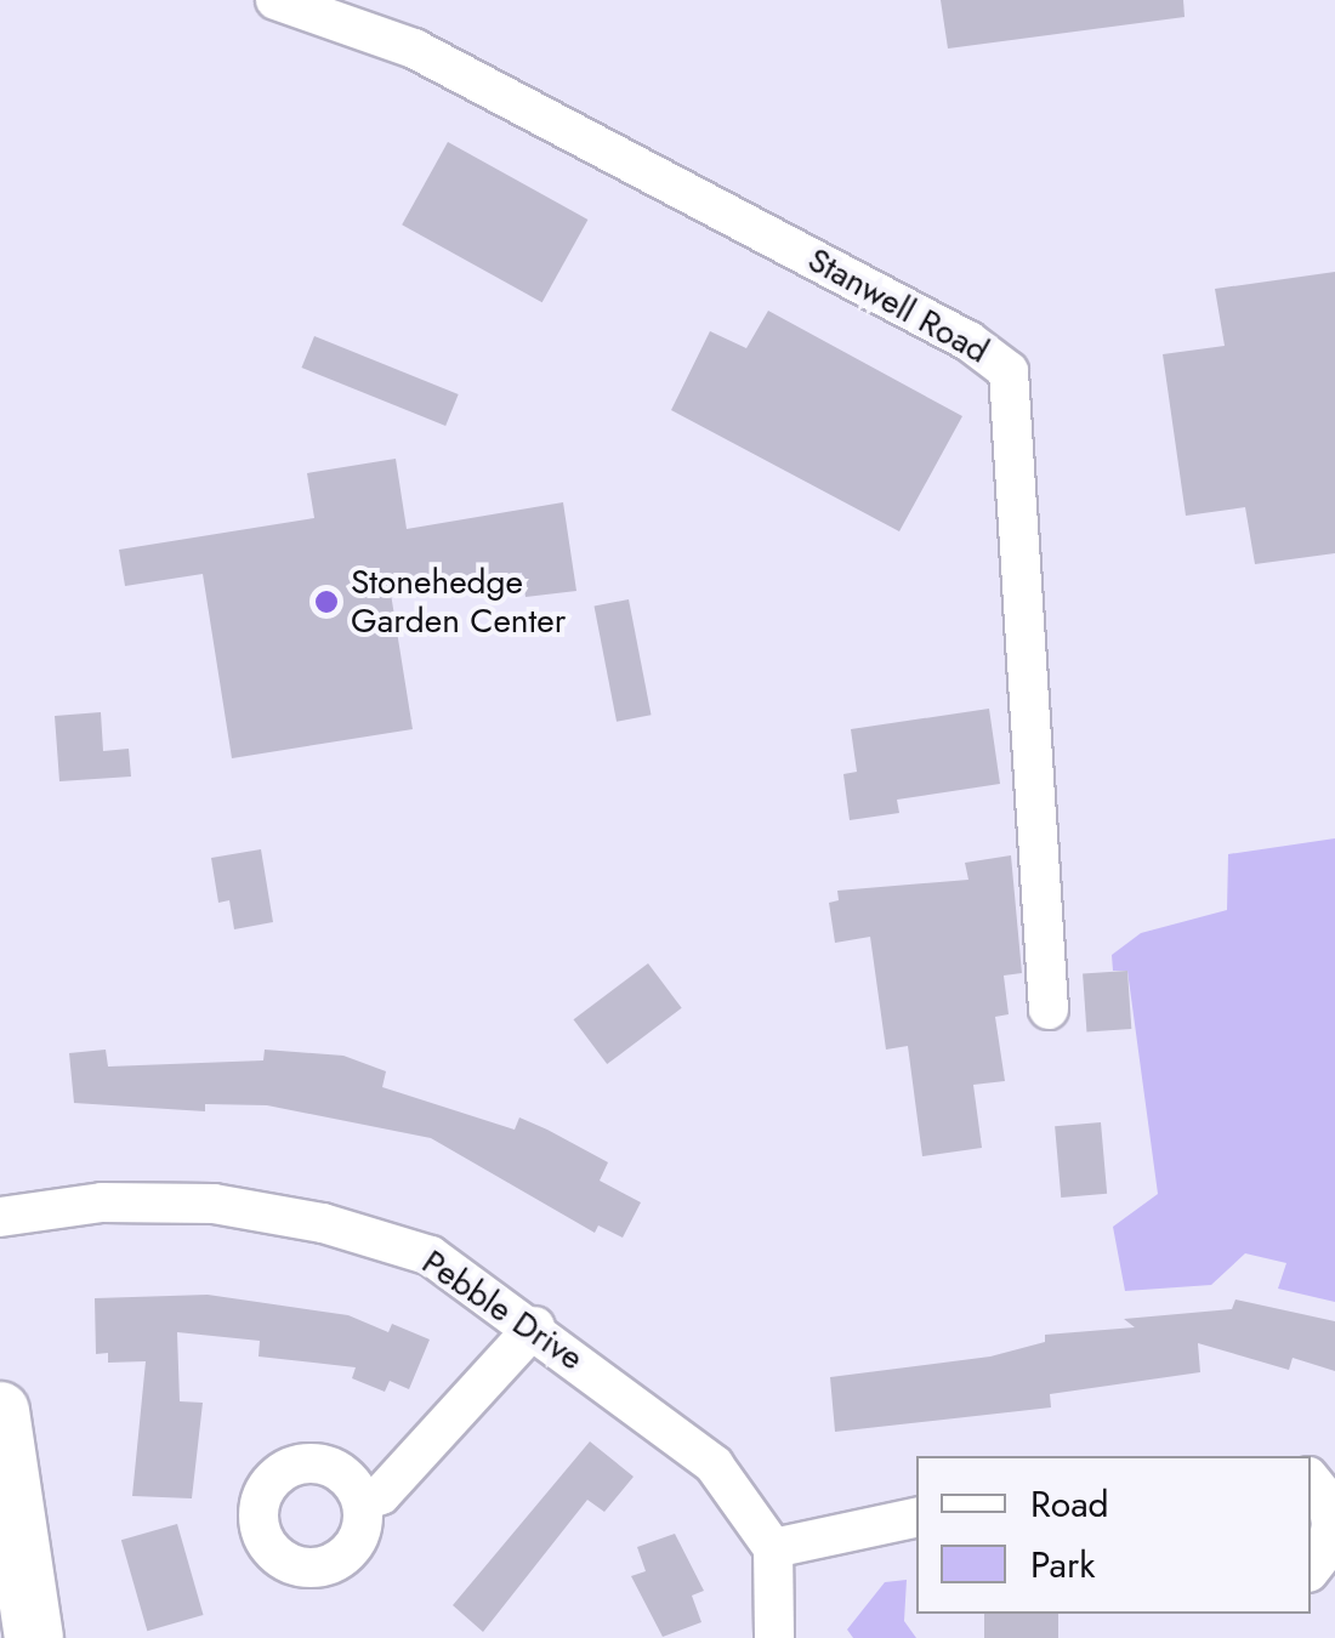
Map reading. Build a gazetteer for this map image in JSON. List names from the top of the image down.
{
  "streets": {
    "street": ["Stanwell Road", "Pebble Drive"]
  },
  "places": ["Stonehedge Garden Center"],
  "legend": ["Road", "Park"]
}
